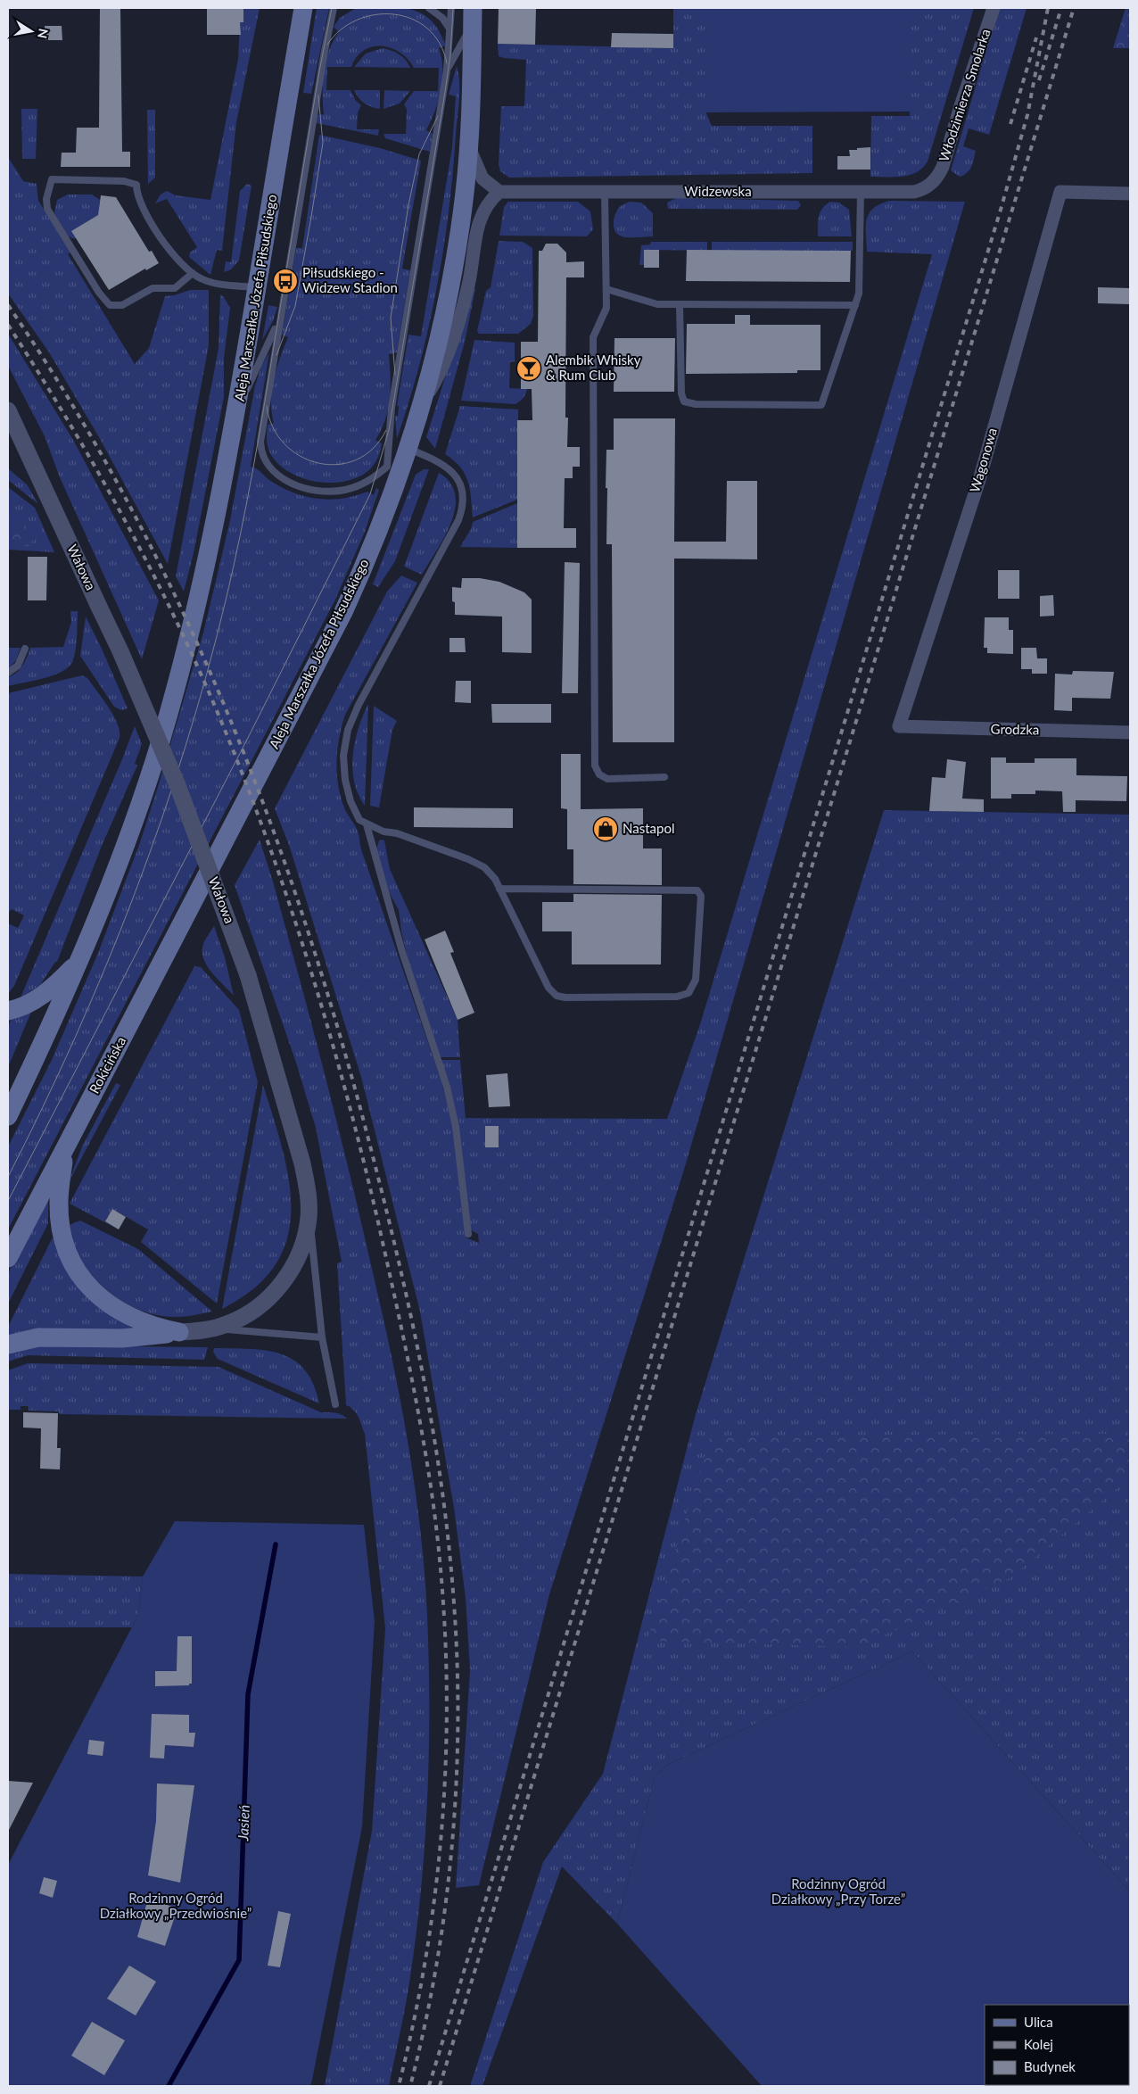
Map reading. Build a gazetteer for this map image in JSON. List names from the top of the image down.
{
  "streets": {
    "main road": ["Aleja Marszałka Józefa Piłsudskiego", "Rokicińska"],
    "street": [
      "Włodzimierza Smolarka",
      "Widzewska",
      "Wagonowa",
      "Wałowa",
      "Grodzka"
    ]
  },
  "crossings": [
    ["Włodzimierza Smolarka", "Widzewska"],
    ["Aleja Marszałka Józefa Piłsudskiego", "Rokicińska"],
    ["Wagonowa", "Grodzka"]
  ],
  "water": ["Jasień"],
  "parks": ["Rodzinny Ogród Działkowy „Przy Torze”", "Rodzinny Ogród Działkowy „Przedwiośnie”"],
  "places": {
    "bus stop": ["Piłsudskiego - Widzew Stadion"],
    "bar": ["Alembik Whisky & Rum Club"],
    "shop": ["Nastapol"]
  },
  "legend": ["Ulica", "Kolej", "Budynek"],
  "north": "right"
}
